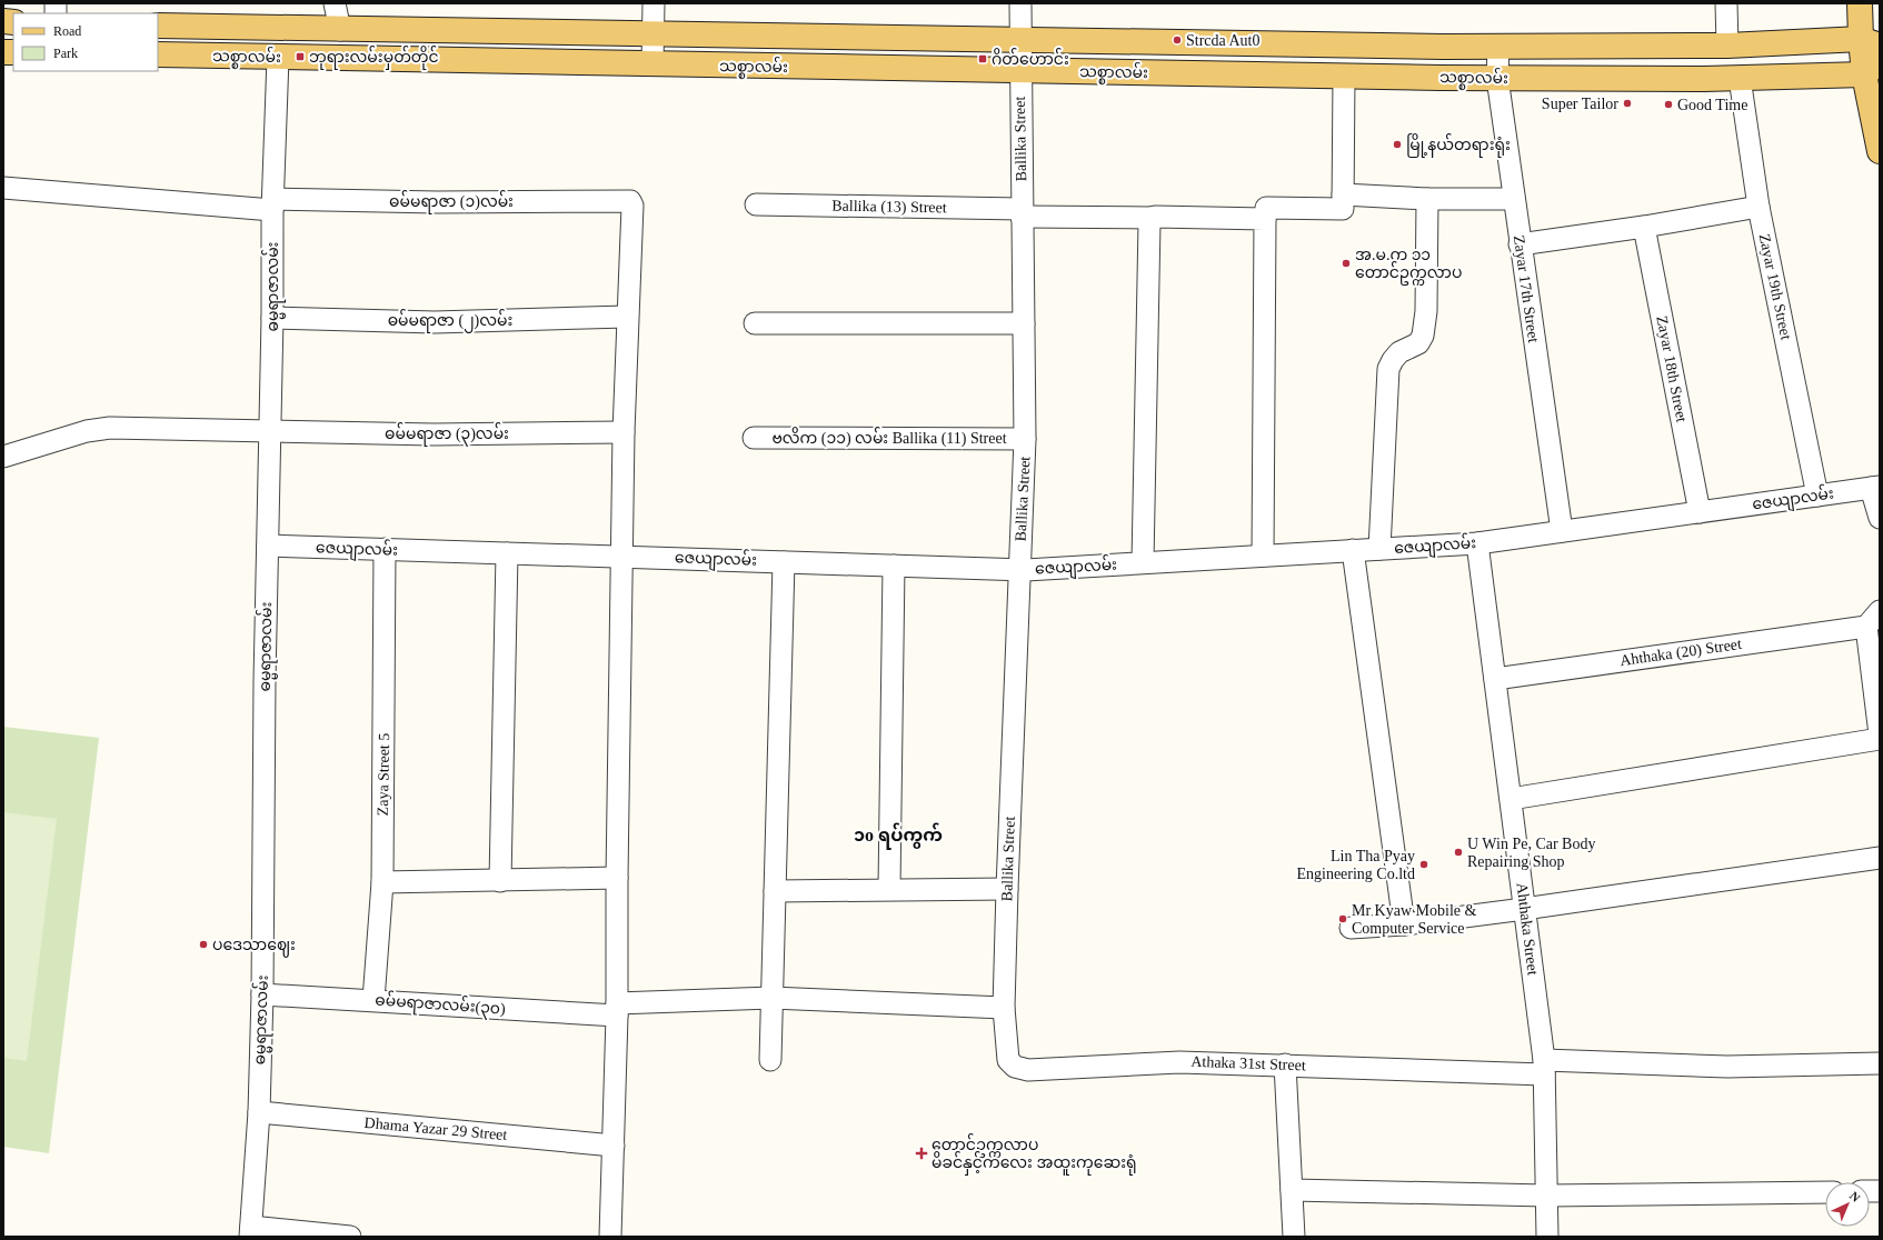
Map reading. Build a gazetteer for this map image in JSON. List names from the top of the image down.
{
  "streets": {
    "main road": ["သစ္စာလမ်း"],
    "street": [
      "Ballika Street",
      "ဓမ်မရာဇာ (၁)လမ်း",
      "Ballika (13) Street",
      "ဓမ္မရာဇာလမ်း",
      "Zayar 19th Street",
      "Zayar 17th Street",
      "ဓမ်မရာဇာ (၂)လမ်း",
      "Zayar 18th Street",
      "ဓမ်မရာဇာ (၃)လမ်း",
      "ဗလိက (၁၁) လမ်း Ballika (11) Street",
      "ဇေယျာလမ်း",
      "Ahthaka (20) Street",
      "Zaya Street 5",
      "Ahthaka Street",
      "ဓမ်မရာဇာလမ်း(၃၀)",
      "Athaka 31st Street",
      "Dhama Yazar 29 Street"
    ]
  },
  "crossings": [
    ["သစ္စာလမ်း", "Ballika Street"],
    ["သစ္စာလမ်း", "ဓမ္မရာဇာလမ်း"],
    ["သစ္စာလမ်း", "Zayar 19th Street"],
    ["သစ္စာလမ်း", "Zayar 17th Street"],
    ["Ballika Street", "Ballika (13) Street"],
    ["Ballika Street", "ဗလိက (၁၁) လမ်း Ballika (11) Street"],
    ["Ballika Street", "ဇေယျာလမ်း"],
    ["Ballika Street", "ဓမ်မရာဇာလမ်း(၃၀)"],
    ["Ballika Street", "Athaka 31st Street"],
    ["ဓမ်မရာဇာ (၁)လမ်း", "ဓမ္မရာဇာလမ်း"],
    ["ဓမ်မရာဇာ (၁)လမ်း", "ဓမ်မရာဇာ (၂)လမ်း"],
    ["ဓမ္မရာဇာလမ်း", "ဓမ်မရာဇာ (၂)လမ်း"],
    ["ဓမ္မရာဇာလမ်း", "ဓမ်မရာဇာ (၃)လမ်း"],
    ["ဓမ္မရာဇာလမ်း", "ဇေယျာလမ်း"],
    ["ဓမ္မရာဇာလမ်း", "ဓမ်မရာဇာလမ်း(၃၀)"],
    ["ဓမ္မရာဇာလမ်း", "Dhama Yazar 29 Street"],
    ["Zayar 19th Street", "ဇေယျာလမ်း"],
    ["Zayar 17th Street", "ဇေယျာလမ်း"],
    ["Zayar 18th Street", "ဇေယျာလမ်း"],
    ["ဇေယျာလမ်း", "Zaya Street 5"],
    ["ဇေယျာလမ်း", "Ahthaka Street"],
    ["Ahthaka (20) Street", "Ahthaka Street"],
    ["Zaya Street 5", "ဓမ်မရာဇာလမ်း(၃၀)"],
    ["Ahthaka Street", "Athaka 31st Street"],
    ["ဓမ်မရာဇာလမ်း(၃၀)", "Athaka 31st Street"]
  ],
  "districts": ["၁o ရပ်ကွက်"],
  "places": {
    "other": [
      "Strcda Aut0",
      "Super Tailor",
      "Good Time",
      "မြို့နယ်တရားရုံး",
      "အ.မ.က ၁၁ တောင်ဥက္ကလာပ",
      "U Win Pe, Car Body Repairing Shop",
      "Lin Tha Pyay Engineering Co.ltd",
      "Mr Kyaw Mobile & Computer Service",
      "ပဒေသာဈေး"
    ],
    "transit": ["ဘုရားလမ်းမှတ်တိုင်", "ဂိတ်ဟောင်း"],
    "health": ["တောင်ဥက္ကလာပ မိခင်နှင့်ကလေး အထူးကုဆေးရုံ"]
  },
  "legend": ["Road", "Park"],
  "north": "top right"
}
